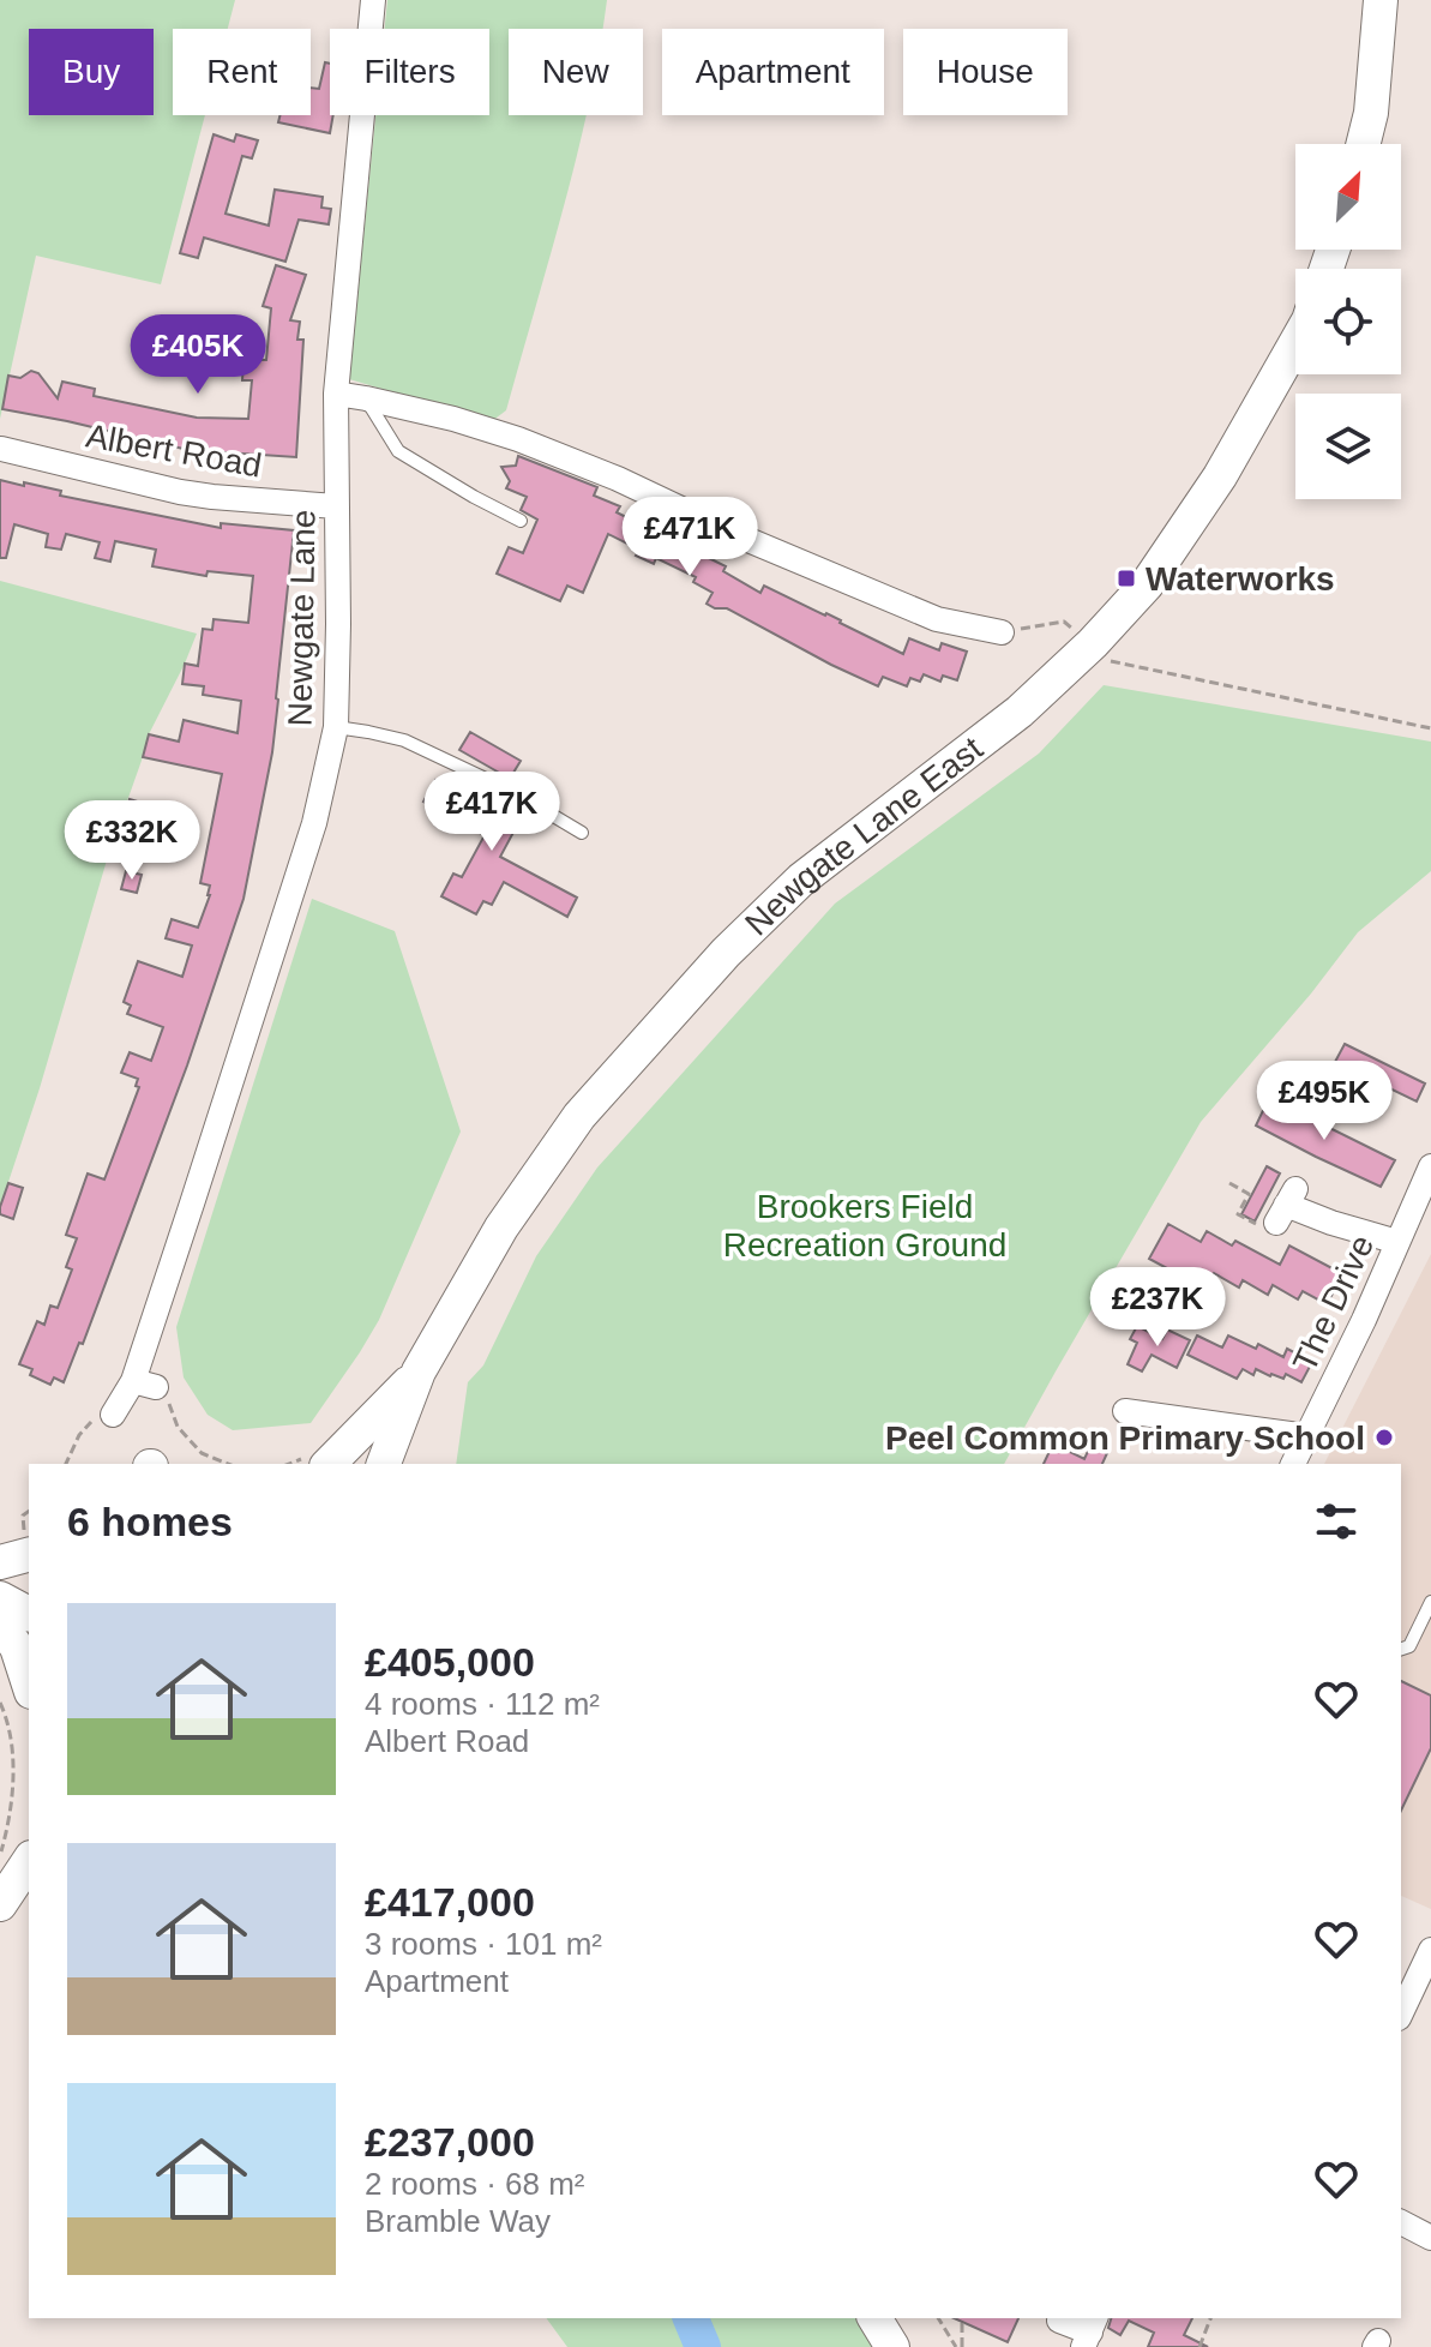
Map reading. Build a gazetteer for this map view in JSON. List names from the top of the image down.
{
  "streets": {
    "main road": ["Newgate Lane East"],
    "street": ["Albert Road", "Newgate Lane", "The Drive"]
  },
  "crossings": [
    ["Albert Road", "Newgate Lane"]
  ],
  "parks": ["Brookers Field Recreation Ground"],
  "places": {
    "transit": ["Waterworks"],
    "other": ["Peel Common Primary School"]
  },
  "north": "top right",
  "page": {
    "chip": [
      "Buy",
      "Rent",
      "Filters",
      "New",
      "Apartment",
      "House"
    ],
    "price": [
      "£405K",
      "£471K",
      "£417K",
      "£332K",
      "£495K",
      "£237K"
    ],
    "heading": "6 homes",
    "list": [
      {
        "name": "£405,000",
        "note": "4 rooms · 112 m² · Albert Road"
      },
      {
        "name": "£417,000",
        "note": "3 rooms · 101 m² · Apartment"
      },
      {
        "name": "£237,000",
        "note": "2 rooms · 68 m² · Bramble Way"
      }
    ]
  }
}
